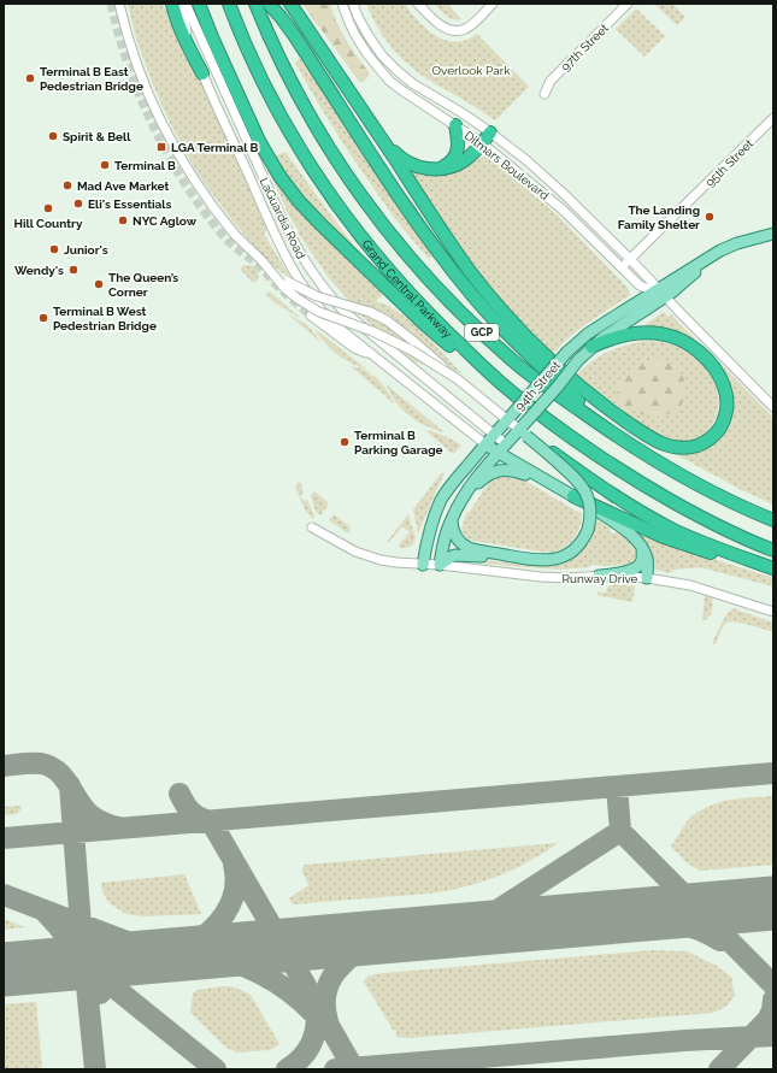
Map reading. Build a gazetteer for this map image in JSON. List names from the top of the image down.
{
  "streets": {
    "highway": ["Grand Central Parkway", "GCP"],
    "main road": ["94th Street"],
    "street": [
      "97th Street",
      "95th Street",
      "Ditmars Boulevard",
      "LaGuardia Road",
      "Runway Drive"
    ]
  },
  "crossings": [
    ["95th Street", "Ditmars Boulevard"],
    ["Ditmars Boulevard", "94th Street"],
    ["LaGuardia Road", "94th Street"],
    ["94th Street", "Runway Drive"]
  ],
  "parks": ["Overlook Park"],
  "places": {
    "other": [
      "Terminal B East Pedestrian Bridge",
      "Spirit & Bell",
      "Terminal B",
      "Mad Ave Market",
      "Eli's Essentials",
      "Hill Country",
      "The Landing Family Shelter",
      "NYC Aglow",
      "Junior's",
      "Wendy's",
      "The Queen’s Corner",
      "Terminal B West Pedestrian Bridge",
      "Terminal B Parking Garage"
    ],
    "transit": ["LGA Terminal B"]
  }
}
